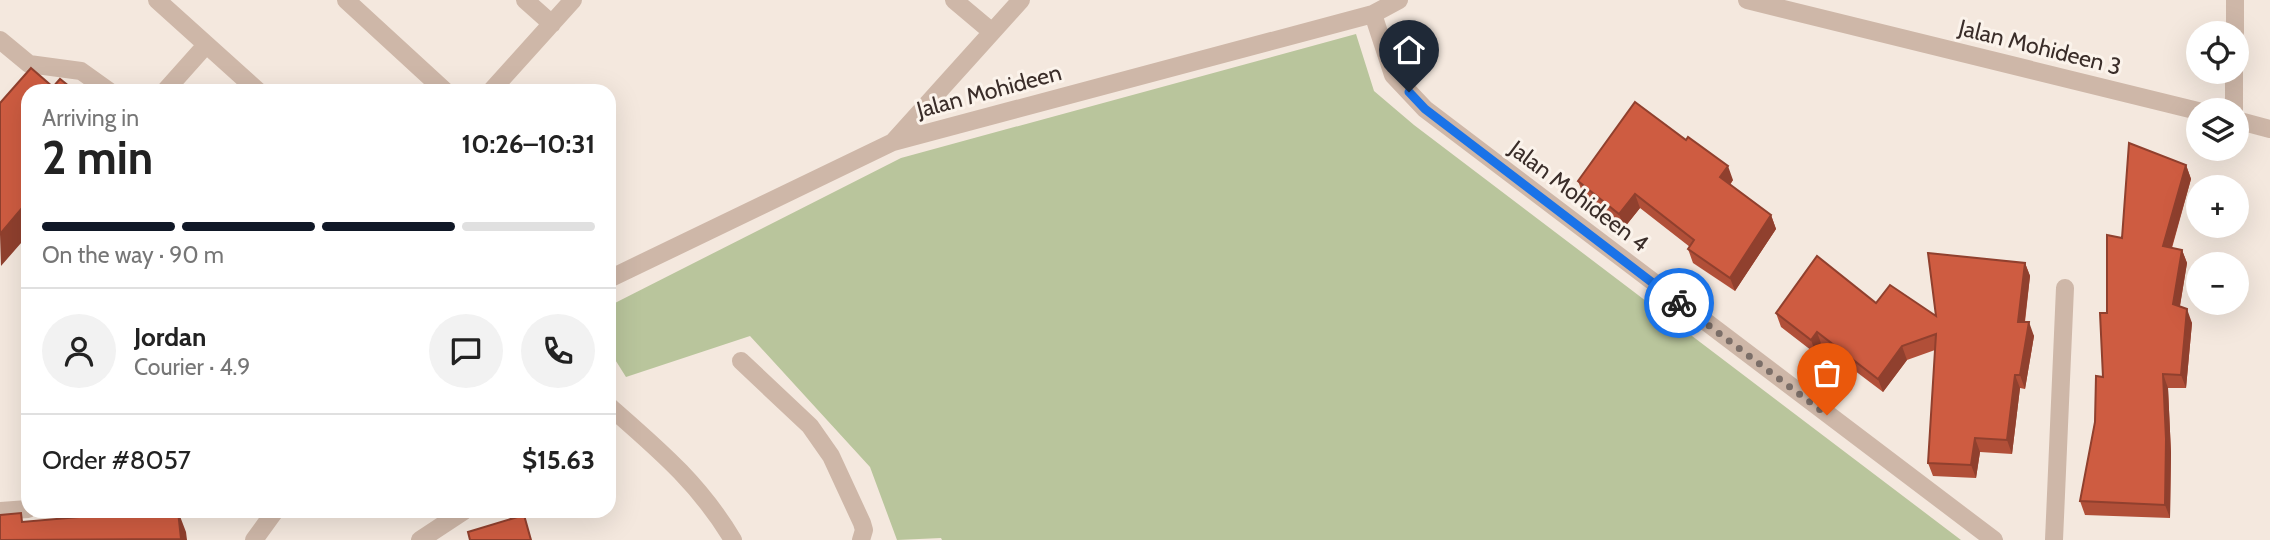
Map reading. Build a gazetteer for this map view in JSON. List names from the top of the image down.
{
  "streets": {
    "street": ["Jalan Mohideen 3", "Jalan Mohideen", "Jalan Mohideen 4"]
  },
  "crossings": [
    ["Jalan Mohideen", "Jalan Mohideen 4"]
  ],
  "page": {
    "map_buttons": ["+", "−"],
    "heading": ["2 min", "Arriving in", "10:26–10:31"],
    "panel": [
      "Jordan",
      "Courier · 4.9",
      "Order #8057",
      "$15.63"
    ],
    "bar": "On the way · 90 m"
  }
}
